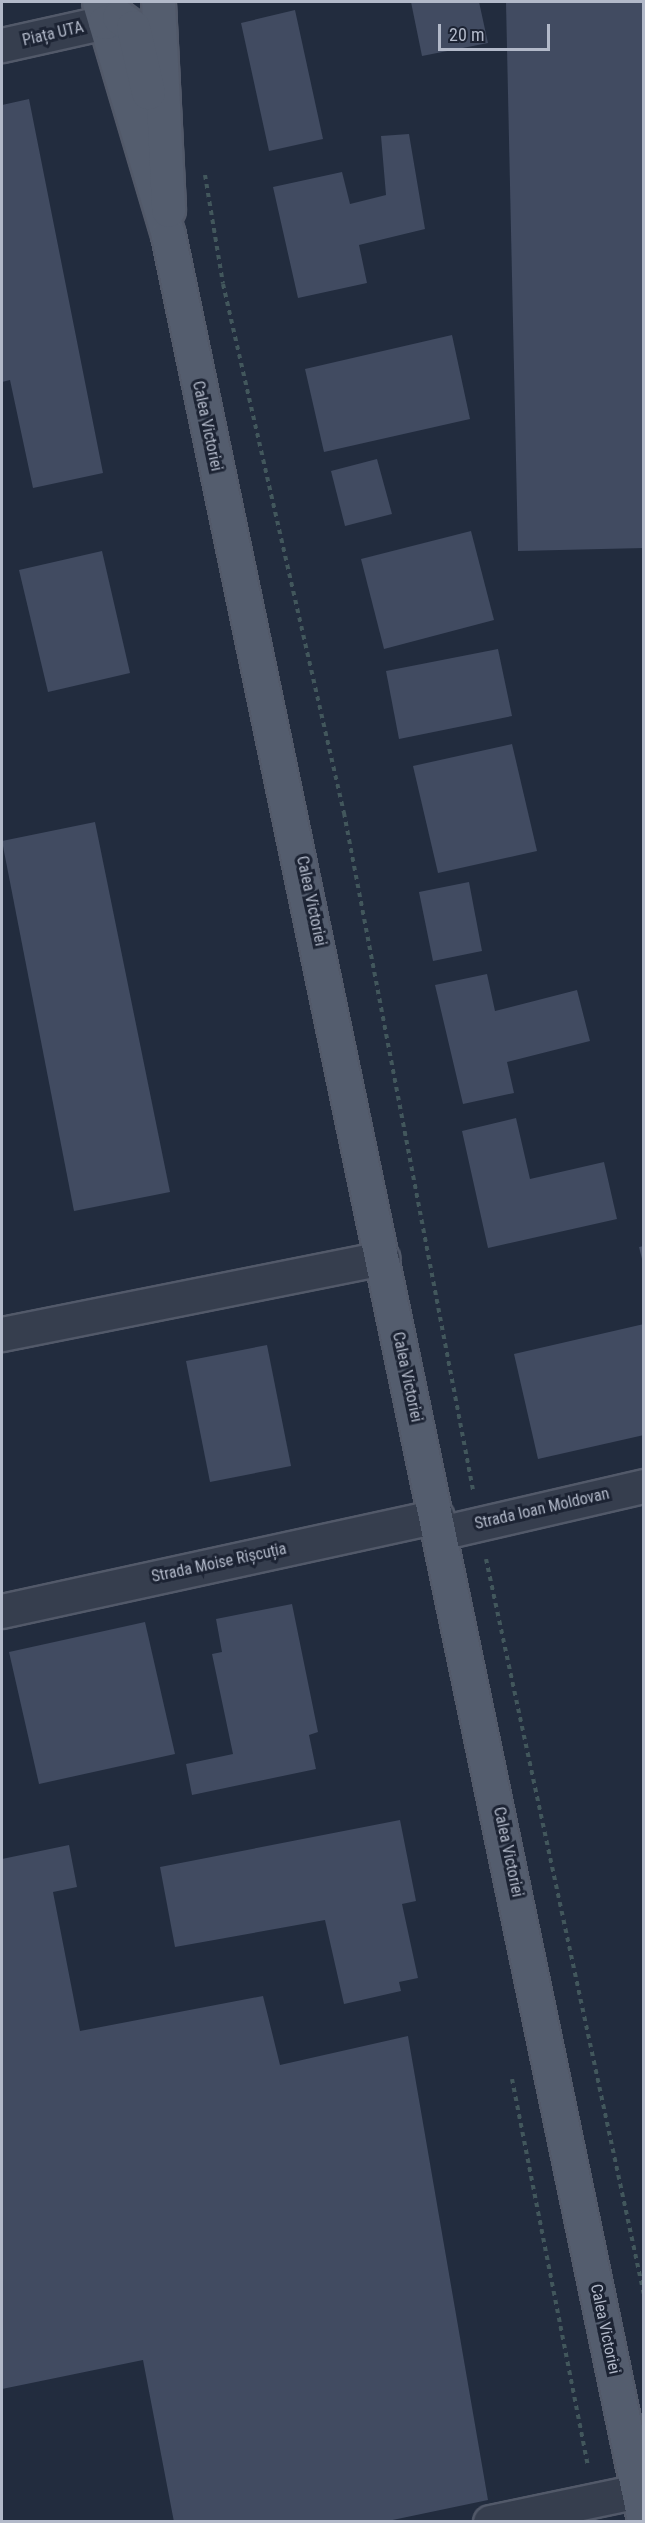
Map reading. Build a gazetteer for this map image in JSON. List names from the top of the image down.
{
  "streets": {
    "main road": ["Calea Victoriei"],
    "street": ["Piața UTA", "Strada Ioan Moldovan", "Strada Moise Rișcuția"]
  },
  "crossings": [
    ["Piața UTA", "Calea Victoriei"],
    ["Calea Victoriei", "Strada Ioan Moldovan"],
    ["Calea Victoriei", "Strada Moise Rișcuția"],
    ["Strada Ioan Moldovan", "Strada Moise Rișcuția"]
  ],
  "scale_bar": "20 m"
}
